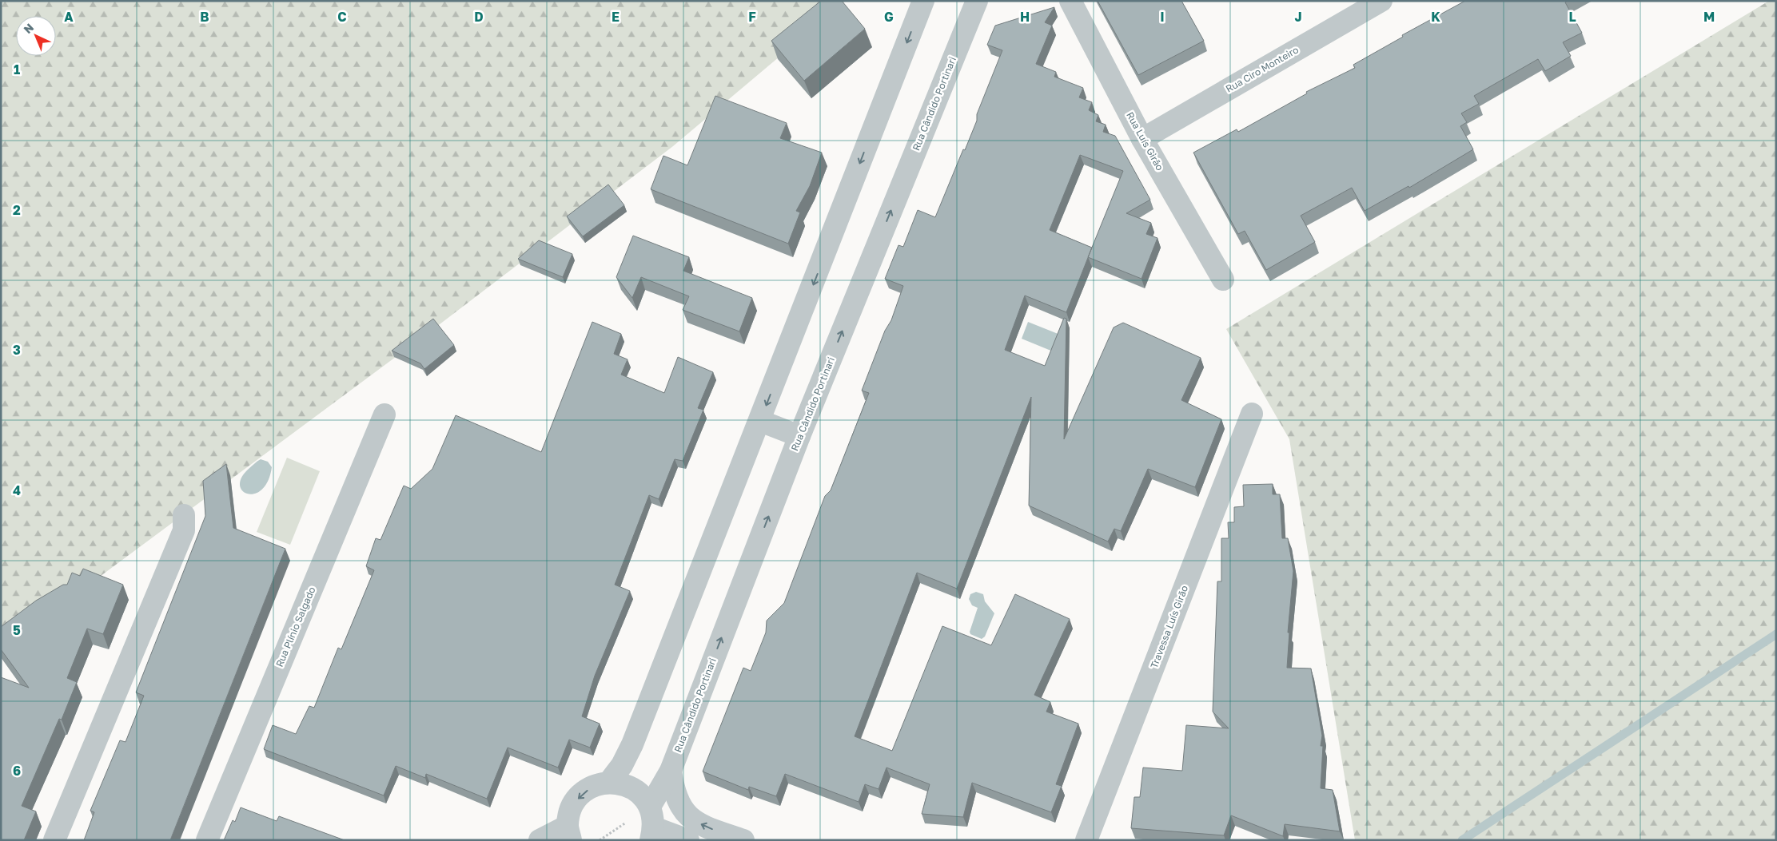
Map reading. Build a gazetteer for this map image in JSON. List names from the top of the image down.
{
  "streets": {
    "street": [
      "Rua Ciro Monteiro",
      "Rua Cândido Portinari",
      "Rua Luís Girão",
      "Rua Plínio Salgado",
      "Travessa Luís Girão"
    ]
  },
  "crossings": [
    ["Rua Ciro Monteiro", "Rua Luís Girão"]
  ],
  "north": "top left",
  "grid": {
    "columns": [
      "A",
      "B",
      "C",
      "D",
      "E",
      "F",
      "G",
      "H",
      "I",
      "J",
      "K",
      "L",
      "M"
    ],
    "rows": [
      "1",
      "2",
      "3",
      "4",
      "5",
      "6"
    ]
  }
}
